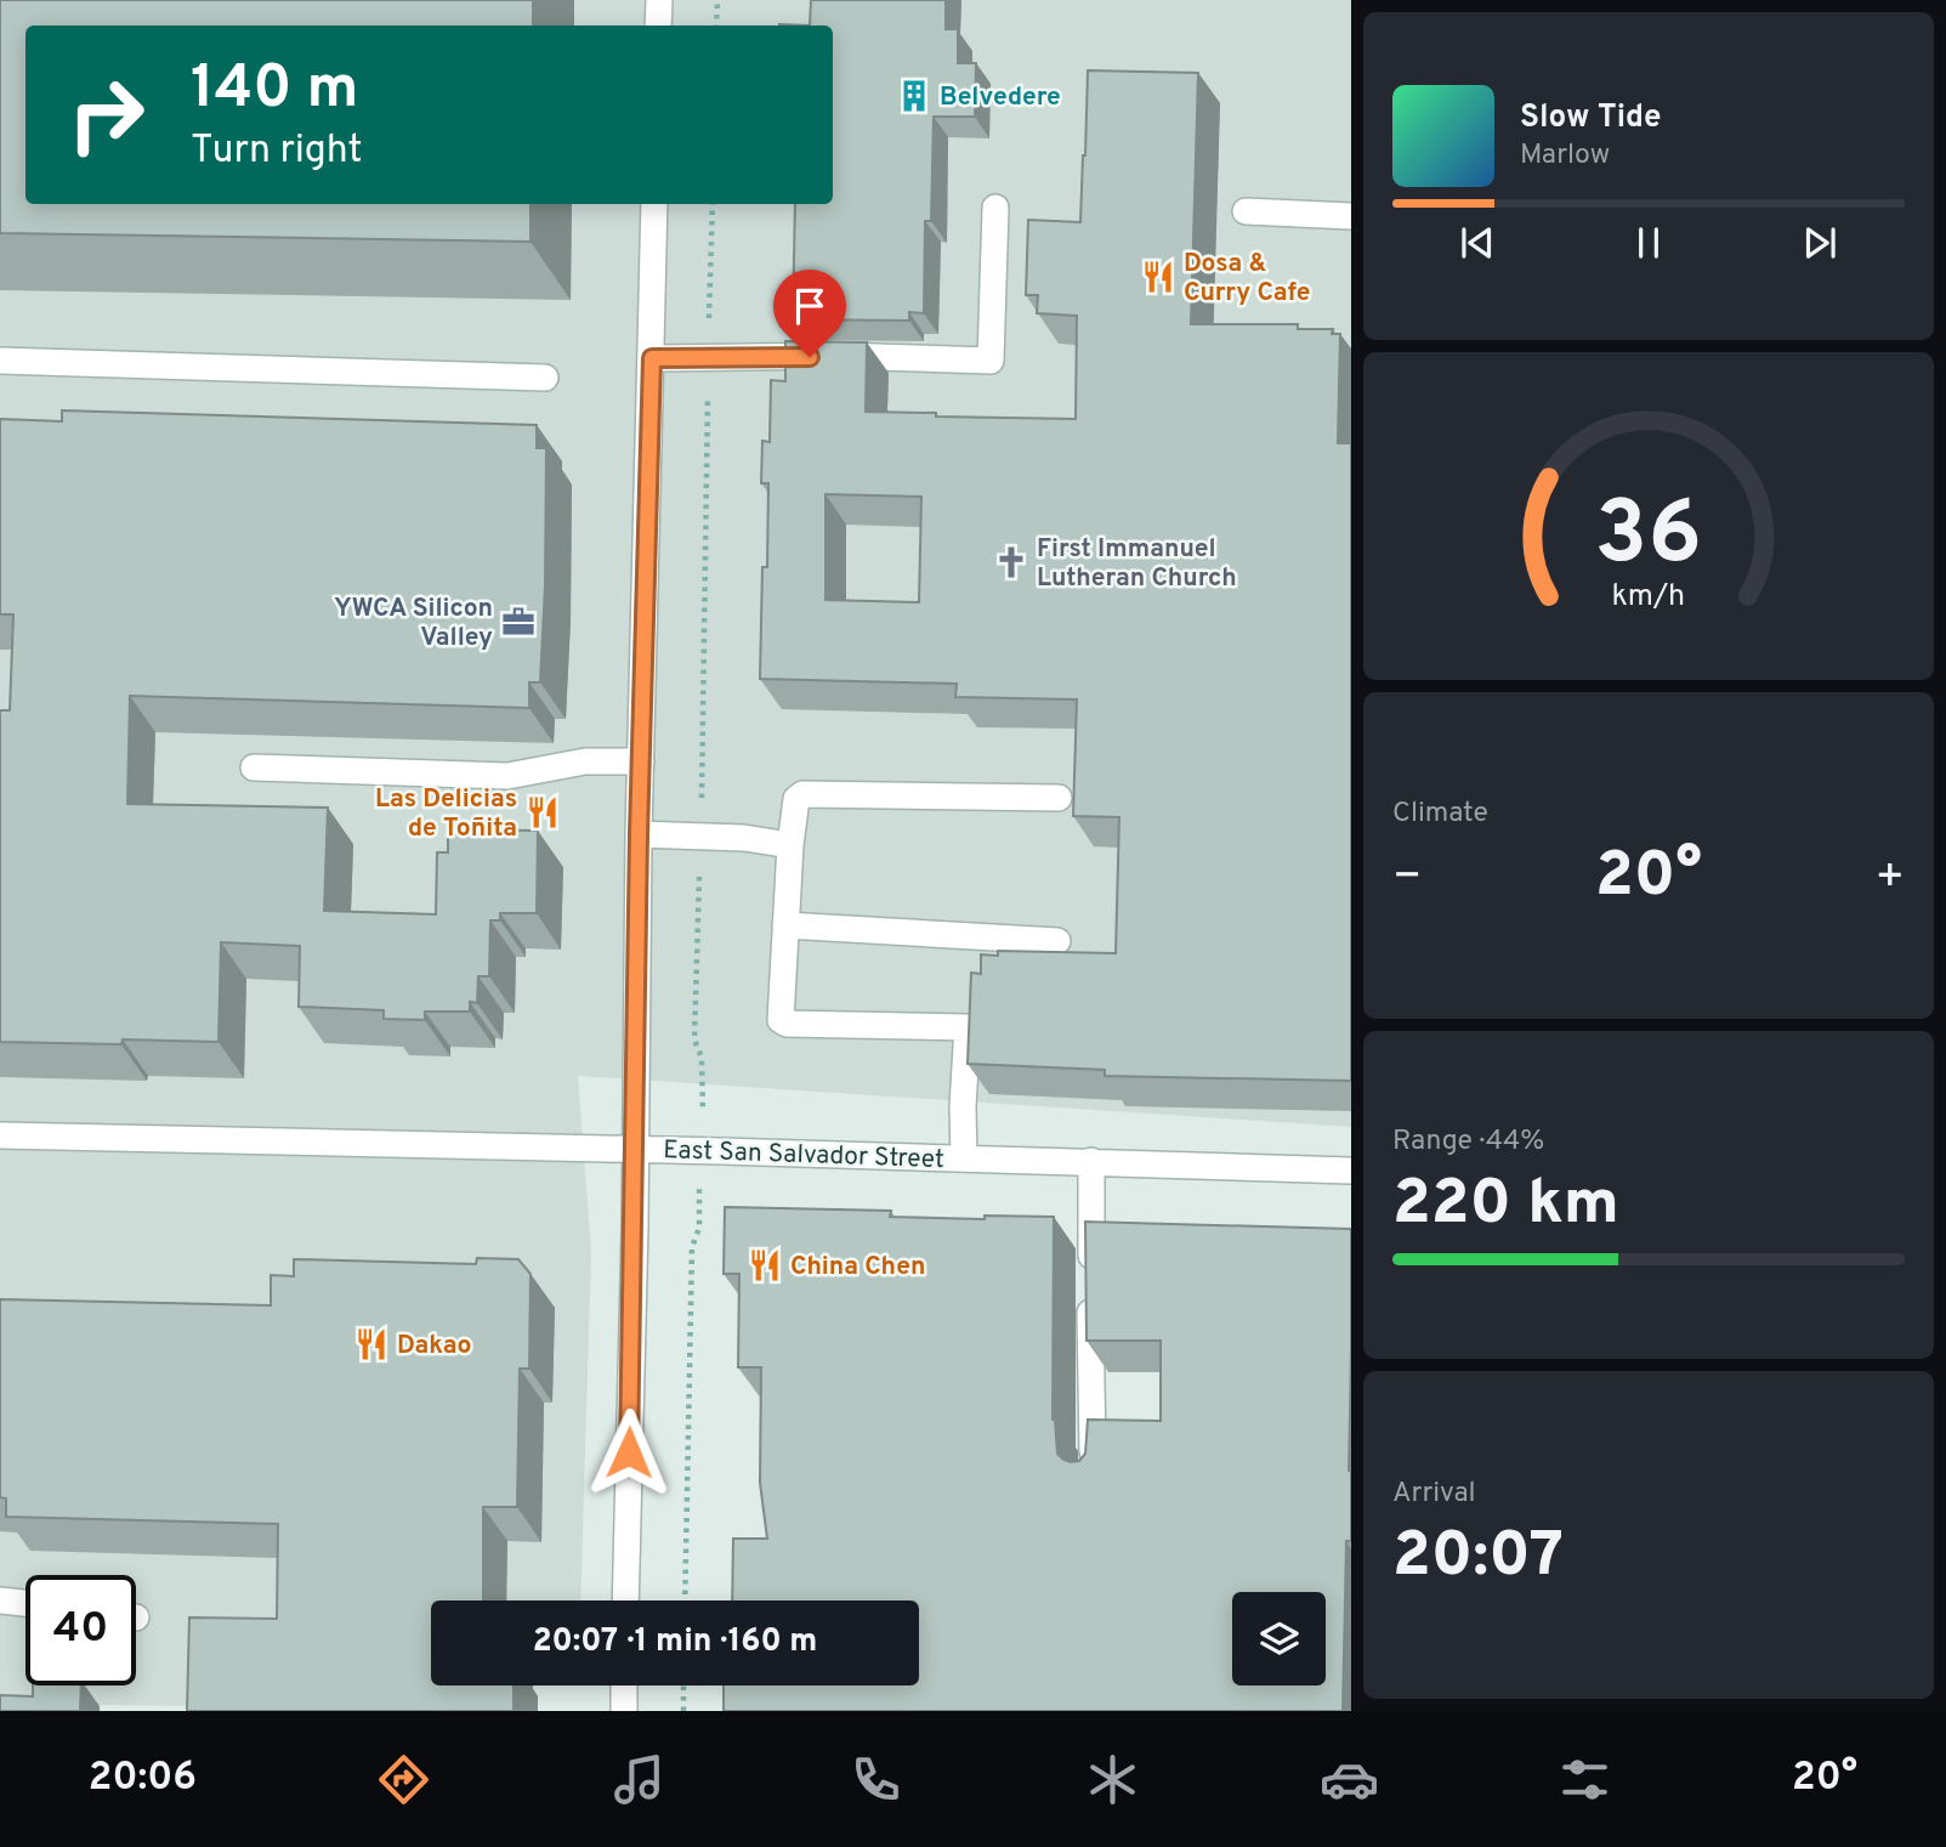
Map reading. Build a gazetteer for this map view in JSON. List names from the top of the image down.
{
  "streets": {
    "street": ["East San Salvador Street"]
  },
  "places": {
    "building": ["Belvedere"],
    "restaurant": [
      "Dosa & Curry Cafe",
      "Las Delicias de Toñita",
      "China Chen",
      "Dakao"
    ],
    "church": ["First Immanuel Lutheran Church"],
    "office": ["YWCA Silicon Valley"]
  },
  "page": {
    "turn": ["140 m", "Turn right"],
    "song": ["Slow Tide", "Marlow"],
    "tile": [
      "Climate",
      ["Range · 44%", "220 km"],
      ["Arrival", "20:07"]
    ],
    "heat": ["−", "20°", "+"],
    "limit": "40",
    "trip": "20:07 · 1 min · 160 m",
    "tabs": ["20:06", "20°"],
    "gauge": ["36", "km/h"]
  }
}
